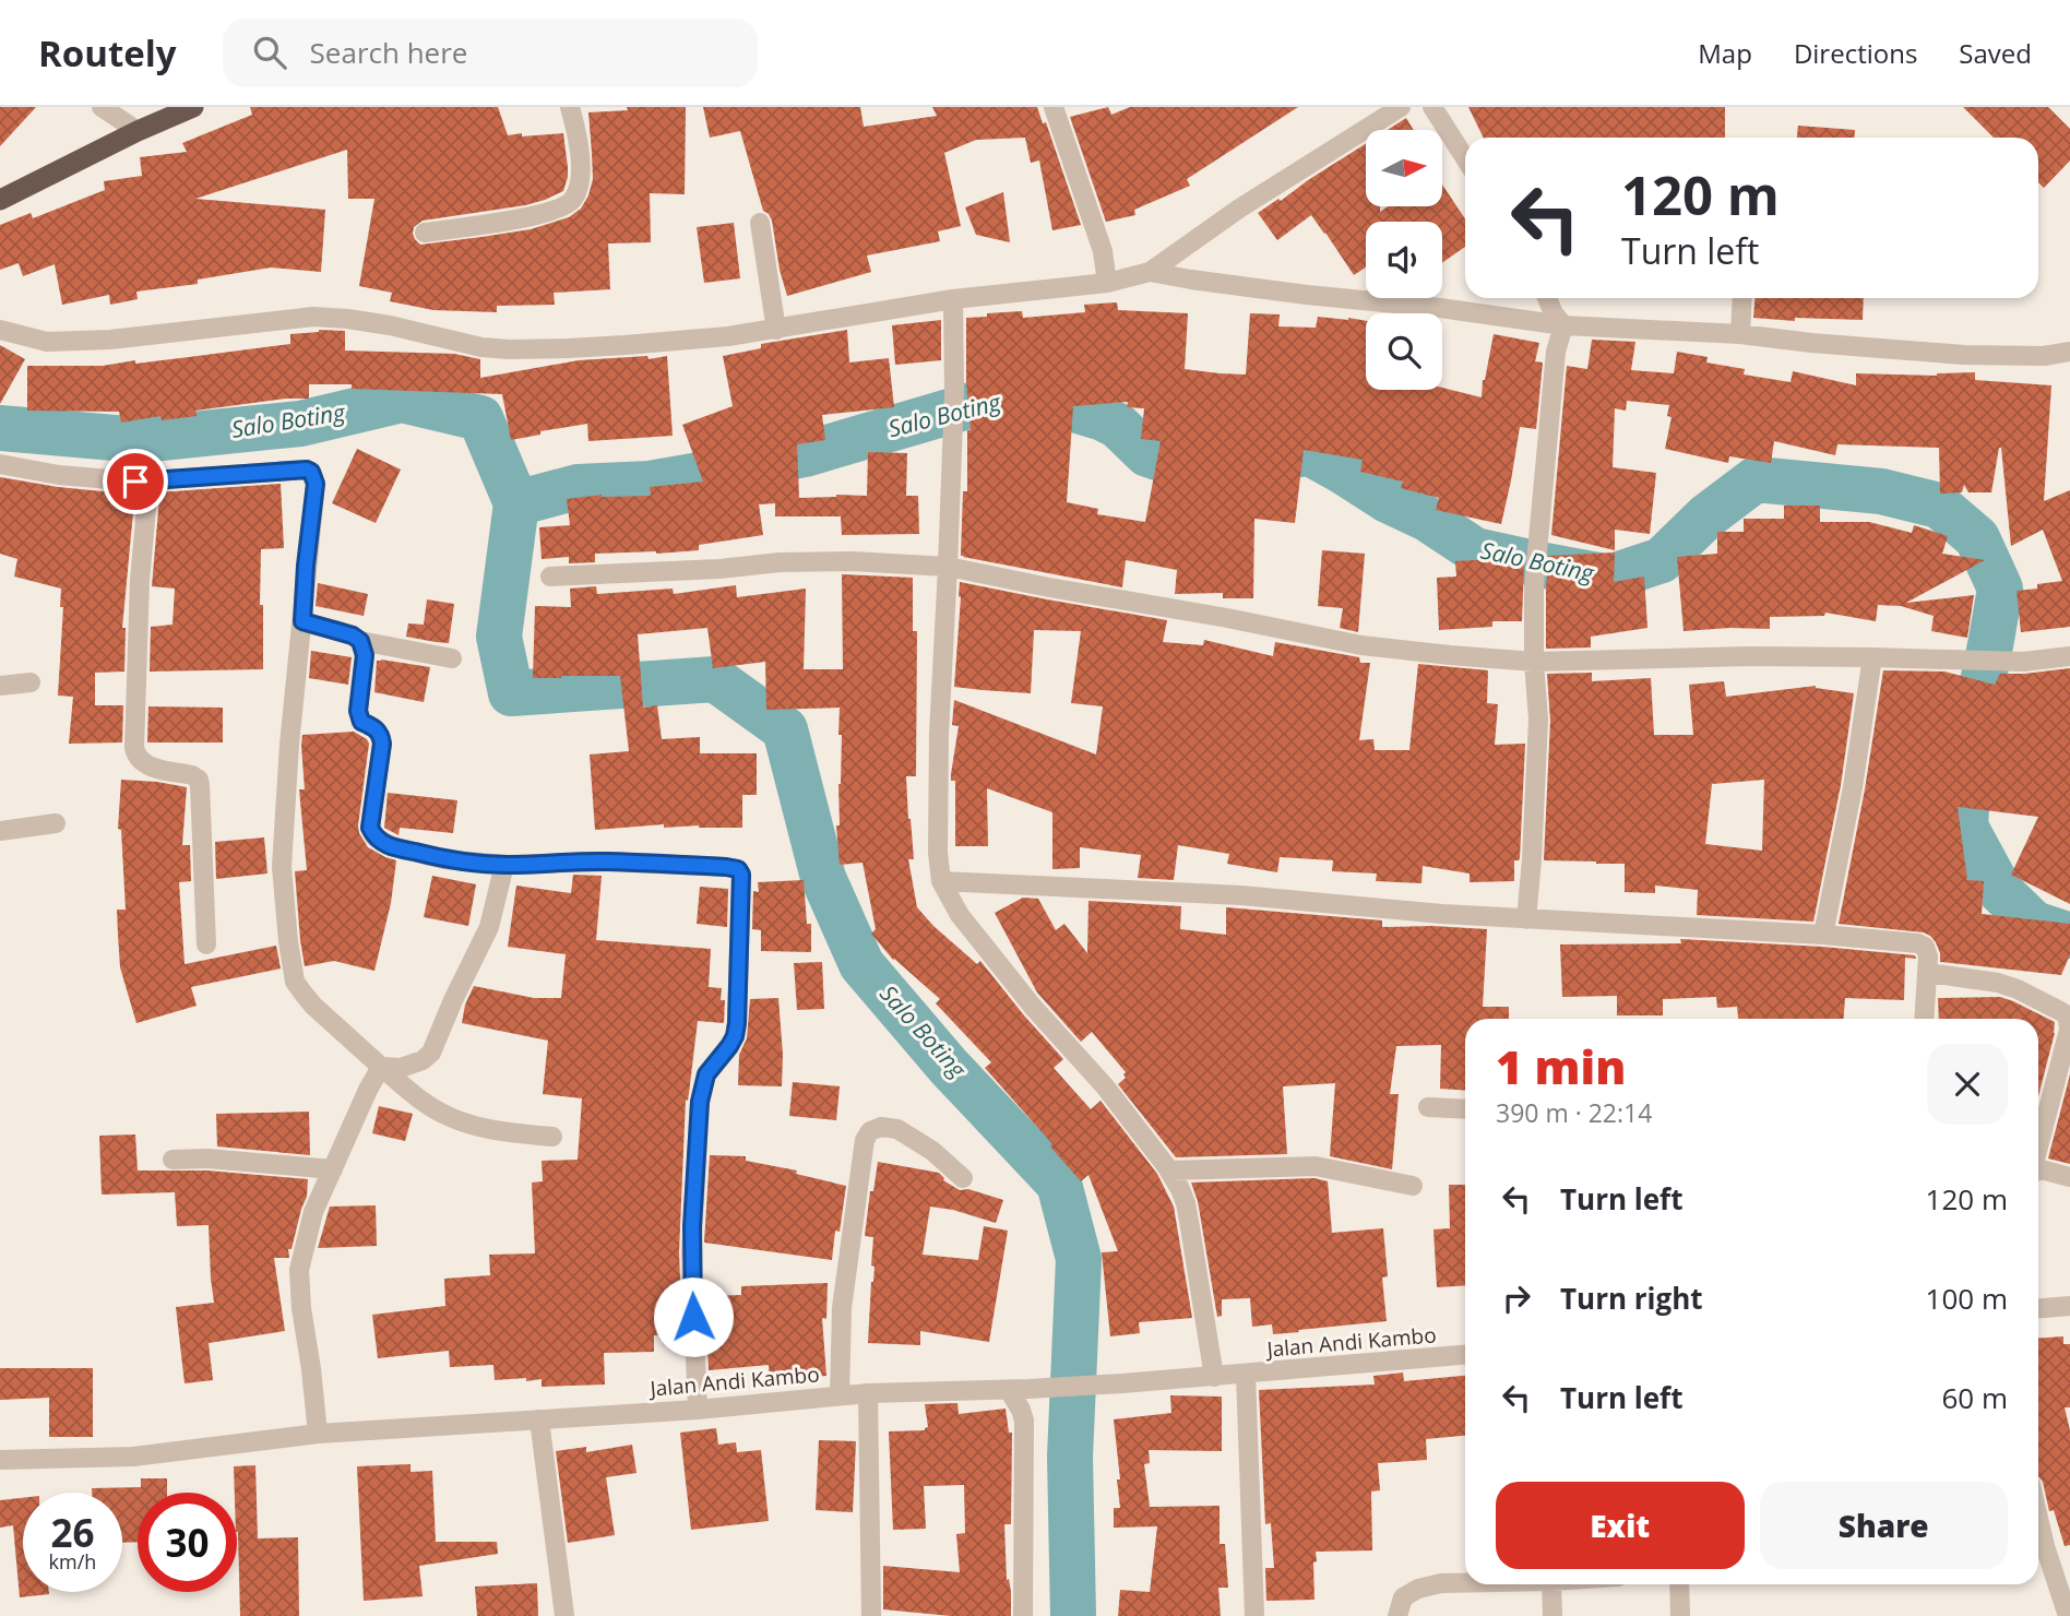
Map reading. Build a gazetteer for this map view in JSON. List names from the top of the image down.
{
  "streets": {
    "street": ["Jalan Andi Kambo"]
  },
  "water": ["Salo Boting"],
  "north": "right",
  "page": {
    "header": "Routely",
    "search": "Search here",
    "nav": ["Map", "Directions", "Saved"],
    "turn": ["120 m", "Turn left"],
    "heading": ["1 min", "390 m · 22:14"],
    "list": [
      {
        "name": "Turn left",
        "value": "120 m"
      },
      {
        "name": "Turn right",
        "value": "100 m"
      },
      {
        "name": "Turn left",
        "value": "60 m"
      }
    ],
    "buttons": ["Exit", "Share"],
    "speed": "26 km/h",
    "limit": "30"
  }
}
